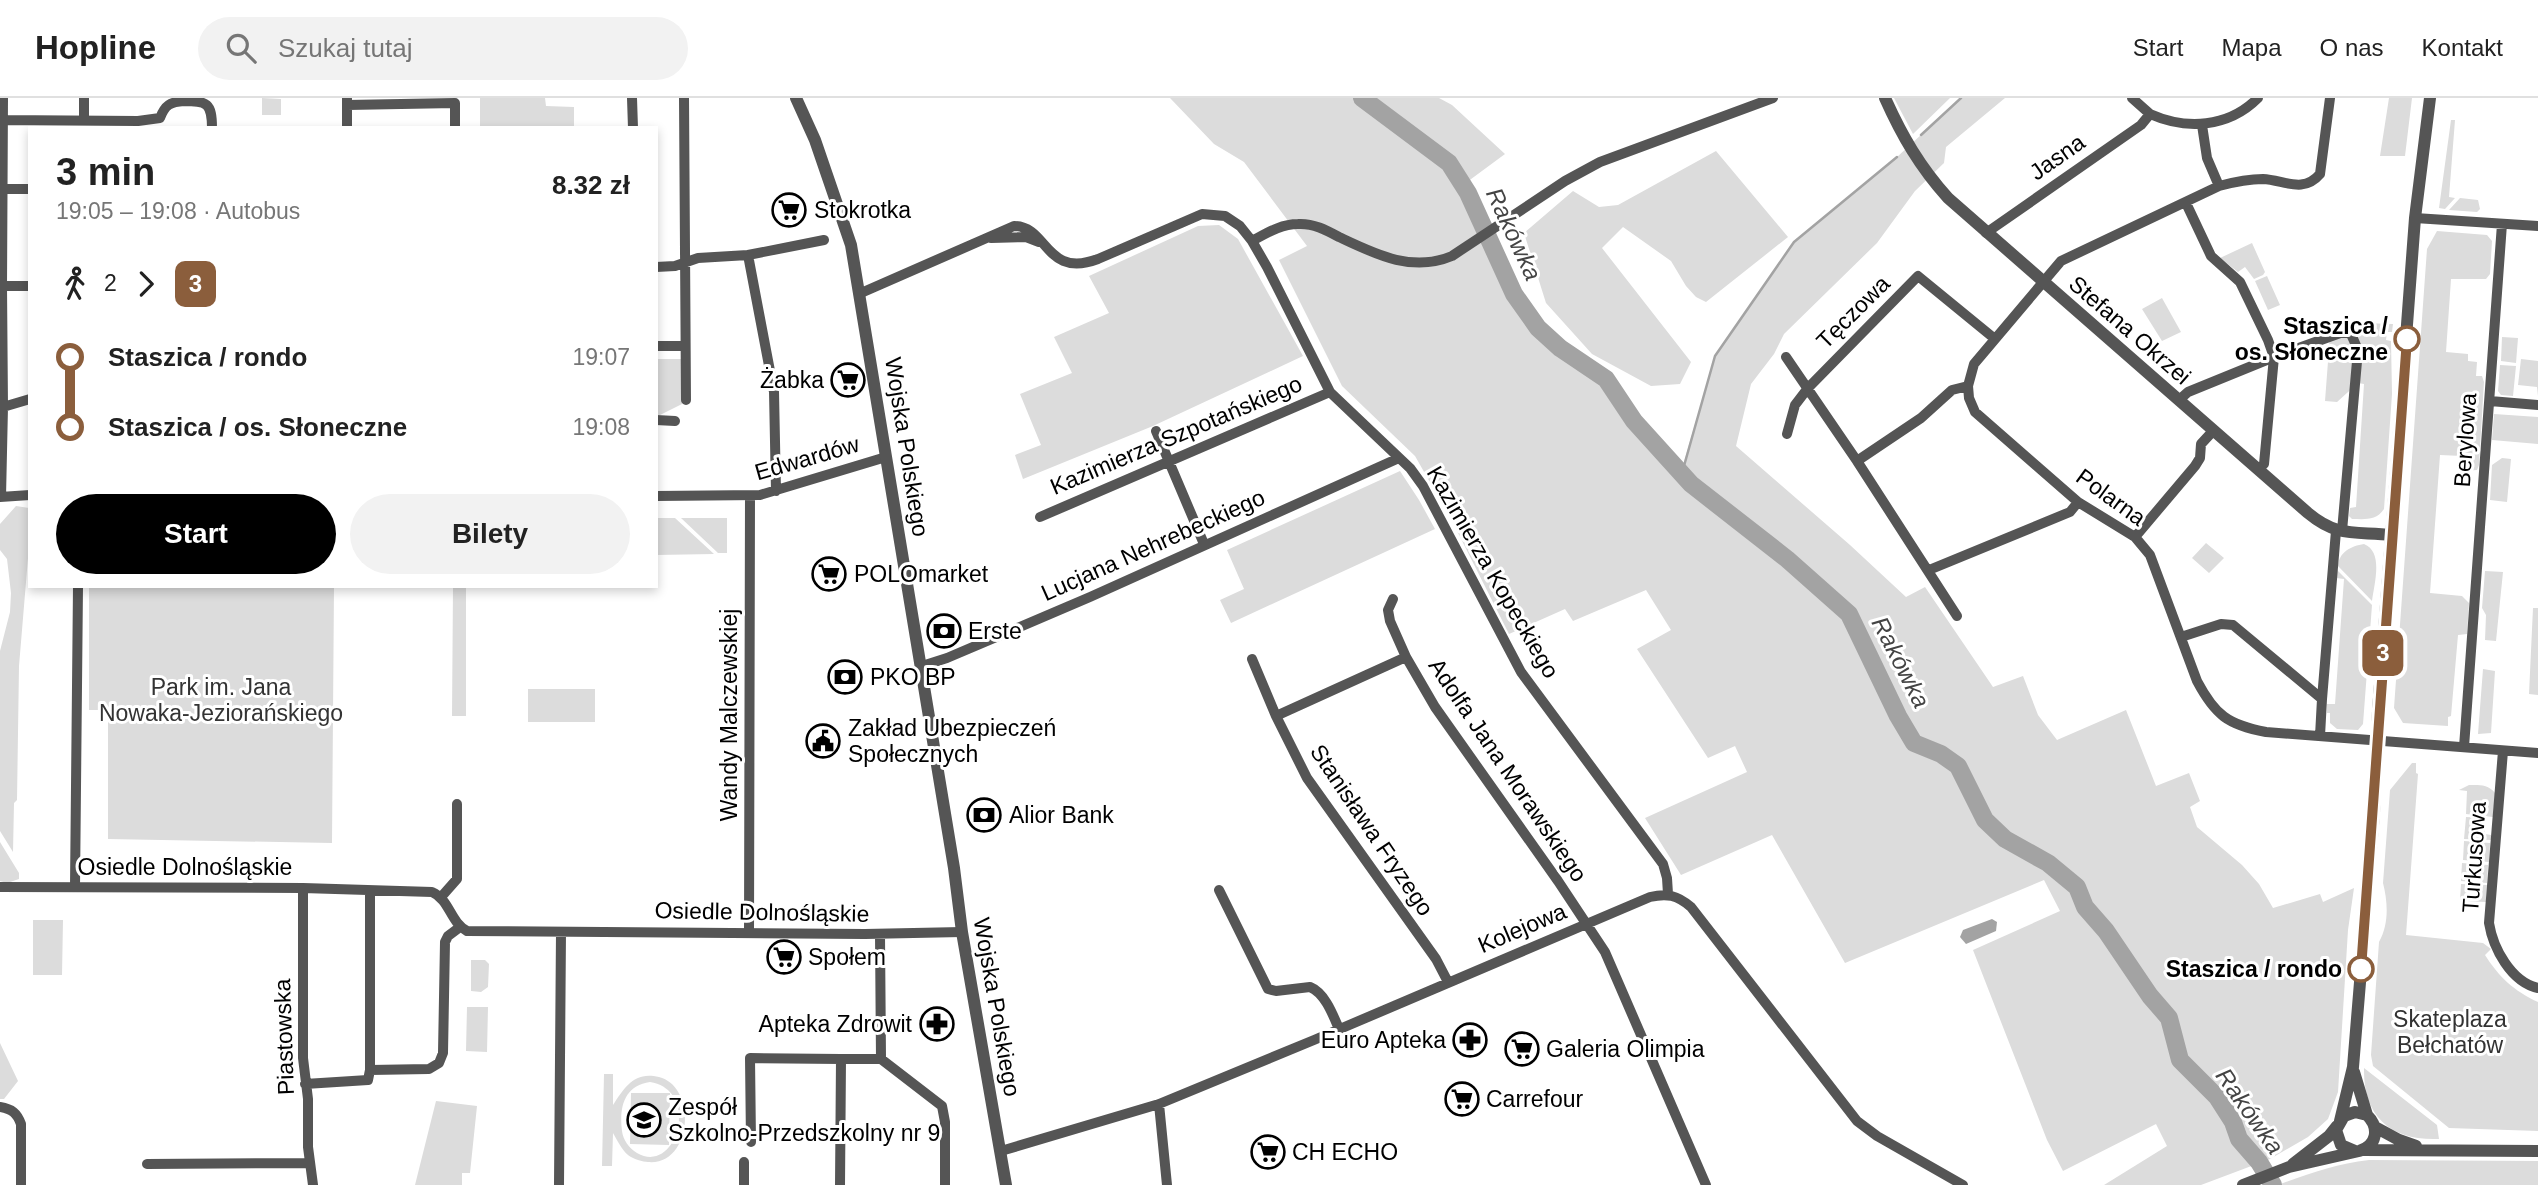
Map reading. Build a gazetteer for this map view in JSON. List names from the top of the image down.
{
  "streets": {
    "street": [
      "Jasna",
      "Tęczowa",
      "Stefana Okrzei",
      "Kazimierza Szpotańskiego",
      "Berylowa",
      "Wojska Polskiego",
      "Edwardów",
      "Polarna",
      "Lucjana Nehrebeckiego",
      "Kazimierza Kopeckiego",
      "Wandy Malczewskiej",
      "Adolfa Jana Morawskiego",
      "Stanisława Fryzego",
      "Turkusowa",
      "Osiedle Dolnośląskie",
      "Kolejowa",
      "Piastowska"
    ]
  },
  "crossings": [
    ["Jasna", "Stefana Okrzei"],
    ["Kazimierza Szpotańskiego", "Kazimierza Kopeckiego"],
    ["Berylowa", "Polarna"],
    ["Wojska Polskiego", "Edwardów"],
    ["Wojska Polskiego", "Lucjana Nehrebeckiego"],
    ["Wojska Polskiego", "Osiedle Dolnośląskie"],
    ["Wojska Polskiego", "Kolejowa"],
    ["Edwardów", "Wandy Malczewskiej"],
    ["Polarna", "Turkusowa"],
    ["Lucjana Nehrebeckiego", "Kazimierza Kopeckiego"],
    ["Kazimierza Kopeckiego", "Kolejowa"],
    ["Wandy Malczewskiej", "Osiedle Dolnośląskie"],
    ["Adolfa Jana Morawskiego", "Kolejowa"],
    ["Stanisława Fryzego", "Kolejowa"],
    ["Osiedle Dolnośląskie", "Piastowska"]
  ],
  "water": ["Rakówka"],
  "parks": ["Park im. Jana Nowaka-Jeziorańskiego", "Skateplaza Bełchatów"],
  "places": {
    "supermarket": [
      "Stokrotka",
      "Żabka",
      "POLOmarket",
      "Społem",
      "Galeria Olimpia",
      "Carrefour",
      "CH ECHO"
    ],
    "other": ["Staszica / os. Słoneczne", "Staszica / rondo"],
    "bank": ["Erste", "PKO BP", "Alior Bank"],
    "public building": ["Zakład Ubezpieczeń Społecznych"],
    "pharmacy": ["Apteka Zdrowit", "Euro Apteka"],
    "school or university": ["Zespół Szkolno-Przedszkolny nr 9"]
  },
  "lines": ["bus line 3"],
  "page": {
    "header": "Hopline",
    "search": "Szukaj tutaj",
    "nav": [
      "Start",
      "Mapa",
      "O nas",
      "Kontakt"
    ],
    "on_map": "3",
    "heading": ["3 min", "19:05 – 19:08 · Autobus", "8.32 zł"],
    "legs": ["2", "3"],
    "list": [
      {
        "name": "Staszica / rondo",
        "value": "19:07"
      },
      {
        "name": "Staszica / os. Słoneczne",
        "value": "19:08"
      }
    ],
    "buttons": ["Start", "Bilety"]
  }
}
